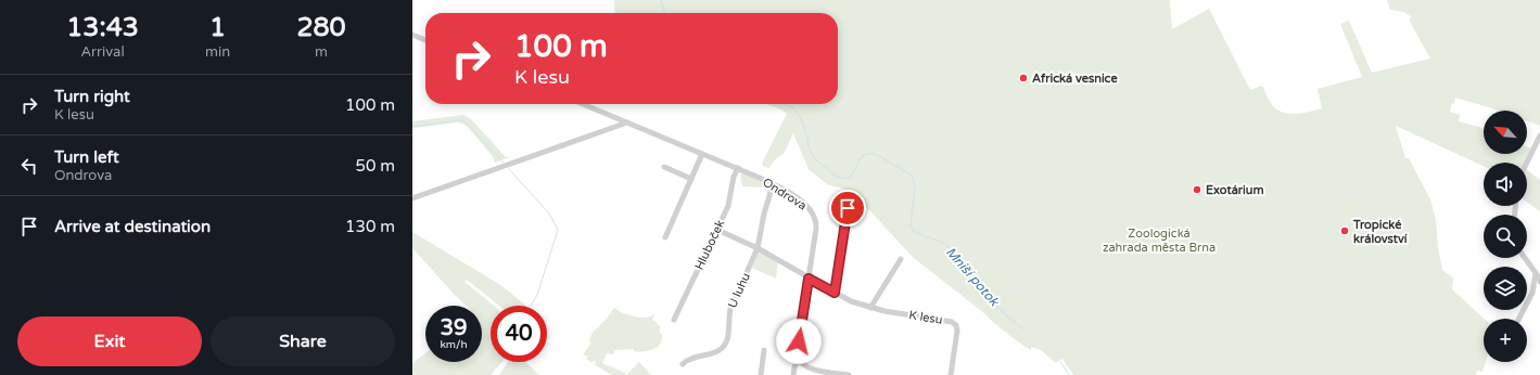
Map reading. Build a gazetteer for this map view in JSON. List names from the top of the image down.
{
  "streets": {
    "street": [
      "Ondrova",
      "Hluboček",
      "U luhu",
      "K lesu"
    ]
  },
  "crossings": [
    ["Ondrova", "Hluboček"],
    ["Ondrova", "U luhu"],
    ["Ondrova", "K lesu"],
    ["Hluboček", "K lesu"],
    ["U luhu", "K lesu"]
  ],
  "water": ["Mniší potok"],
  "parks": ["Zoologická zahrada města Brna"],
  "places": ["Africká vesnice", "Exotárium", "Tropické království"],
  "north": "top left",
  "page": {
    "eta": [
      "13:43",
      "Arrival",
      "1",
      "min",
      "280",
      "m"
    ],
    "turn": ["100 m", "K lesu"],
    "list": [
      {
        "name": "Turn right",
        "note": "K lesu",
        "value": "100 m"
      },
      {
        "name": "Turn left",
        "note": "Ondrova",
        "value": "50 m"
      },
      {
        "name": "Arrive at destination",
        "value": "130 m"
      }
    ],
    "map_buttons": "+",
    "speed": "39 km/h",
    "limit": "40",
    "buttons": ["Exit", "Share"]
  }
}
